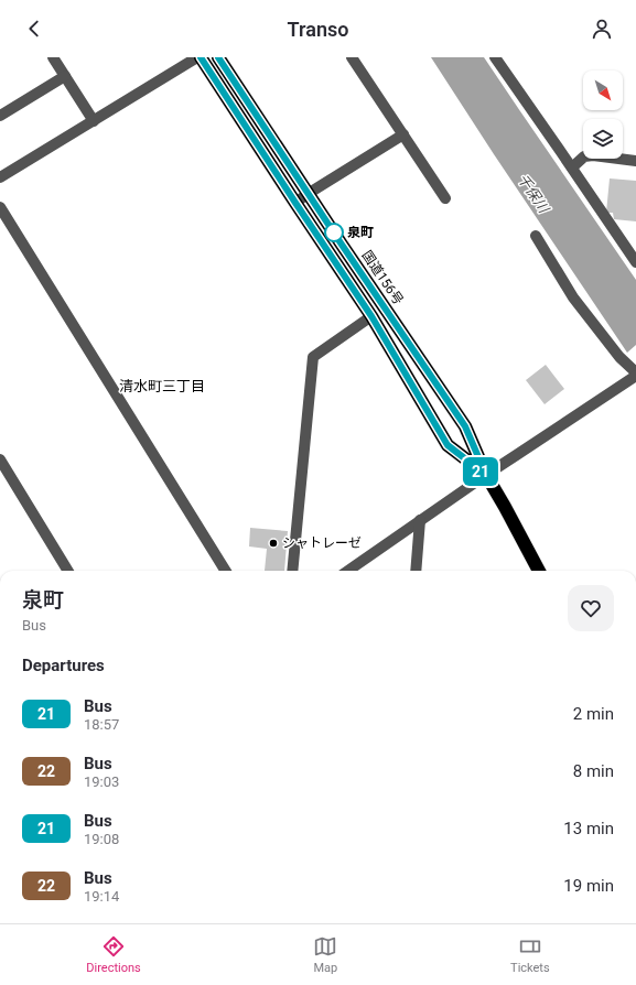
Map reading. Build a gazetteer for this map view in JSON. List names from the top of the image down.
{
  "streets": {
    "highway": ["国道156号"]
  },
  "districts": ["清水町三丁目"],
  "water": ["千保川"],
  "places": ["泉町", "シャトレーゼ"],
  "lines": ["bus line 21"],
  "north": "bottom right",
  "page": {
    "header": "Transo",
    "on_map": "21",
    "heading": [
      ["泉町", "Bus"],
      "Departures"
    ],
    "list": [
      {
        "mark": "21",
        "name": "Bus",
        "note": "18:57",
        "value": "2 min"
      },
      {
        "mark": "22",
        "name": "Bus",
        "note": "19:03",
        "value": "8 min"
      },
      {
        "mark": "21",
        "name": "Bus",
        "note": "19:08",
        "value": "13 min"
      },
      {
        "mark": "22",
        "name": "Bus",
        "note": "19:14",
        "value": "19 min"
      }
    ],
    "tabs": ["Directions", "Map", "Tickets"]
  }
}
